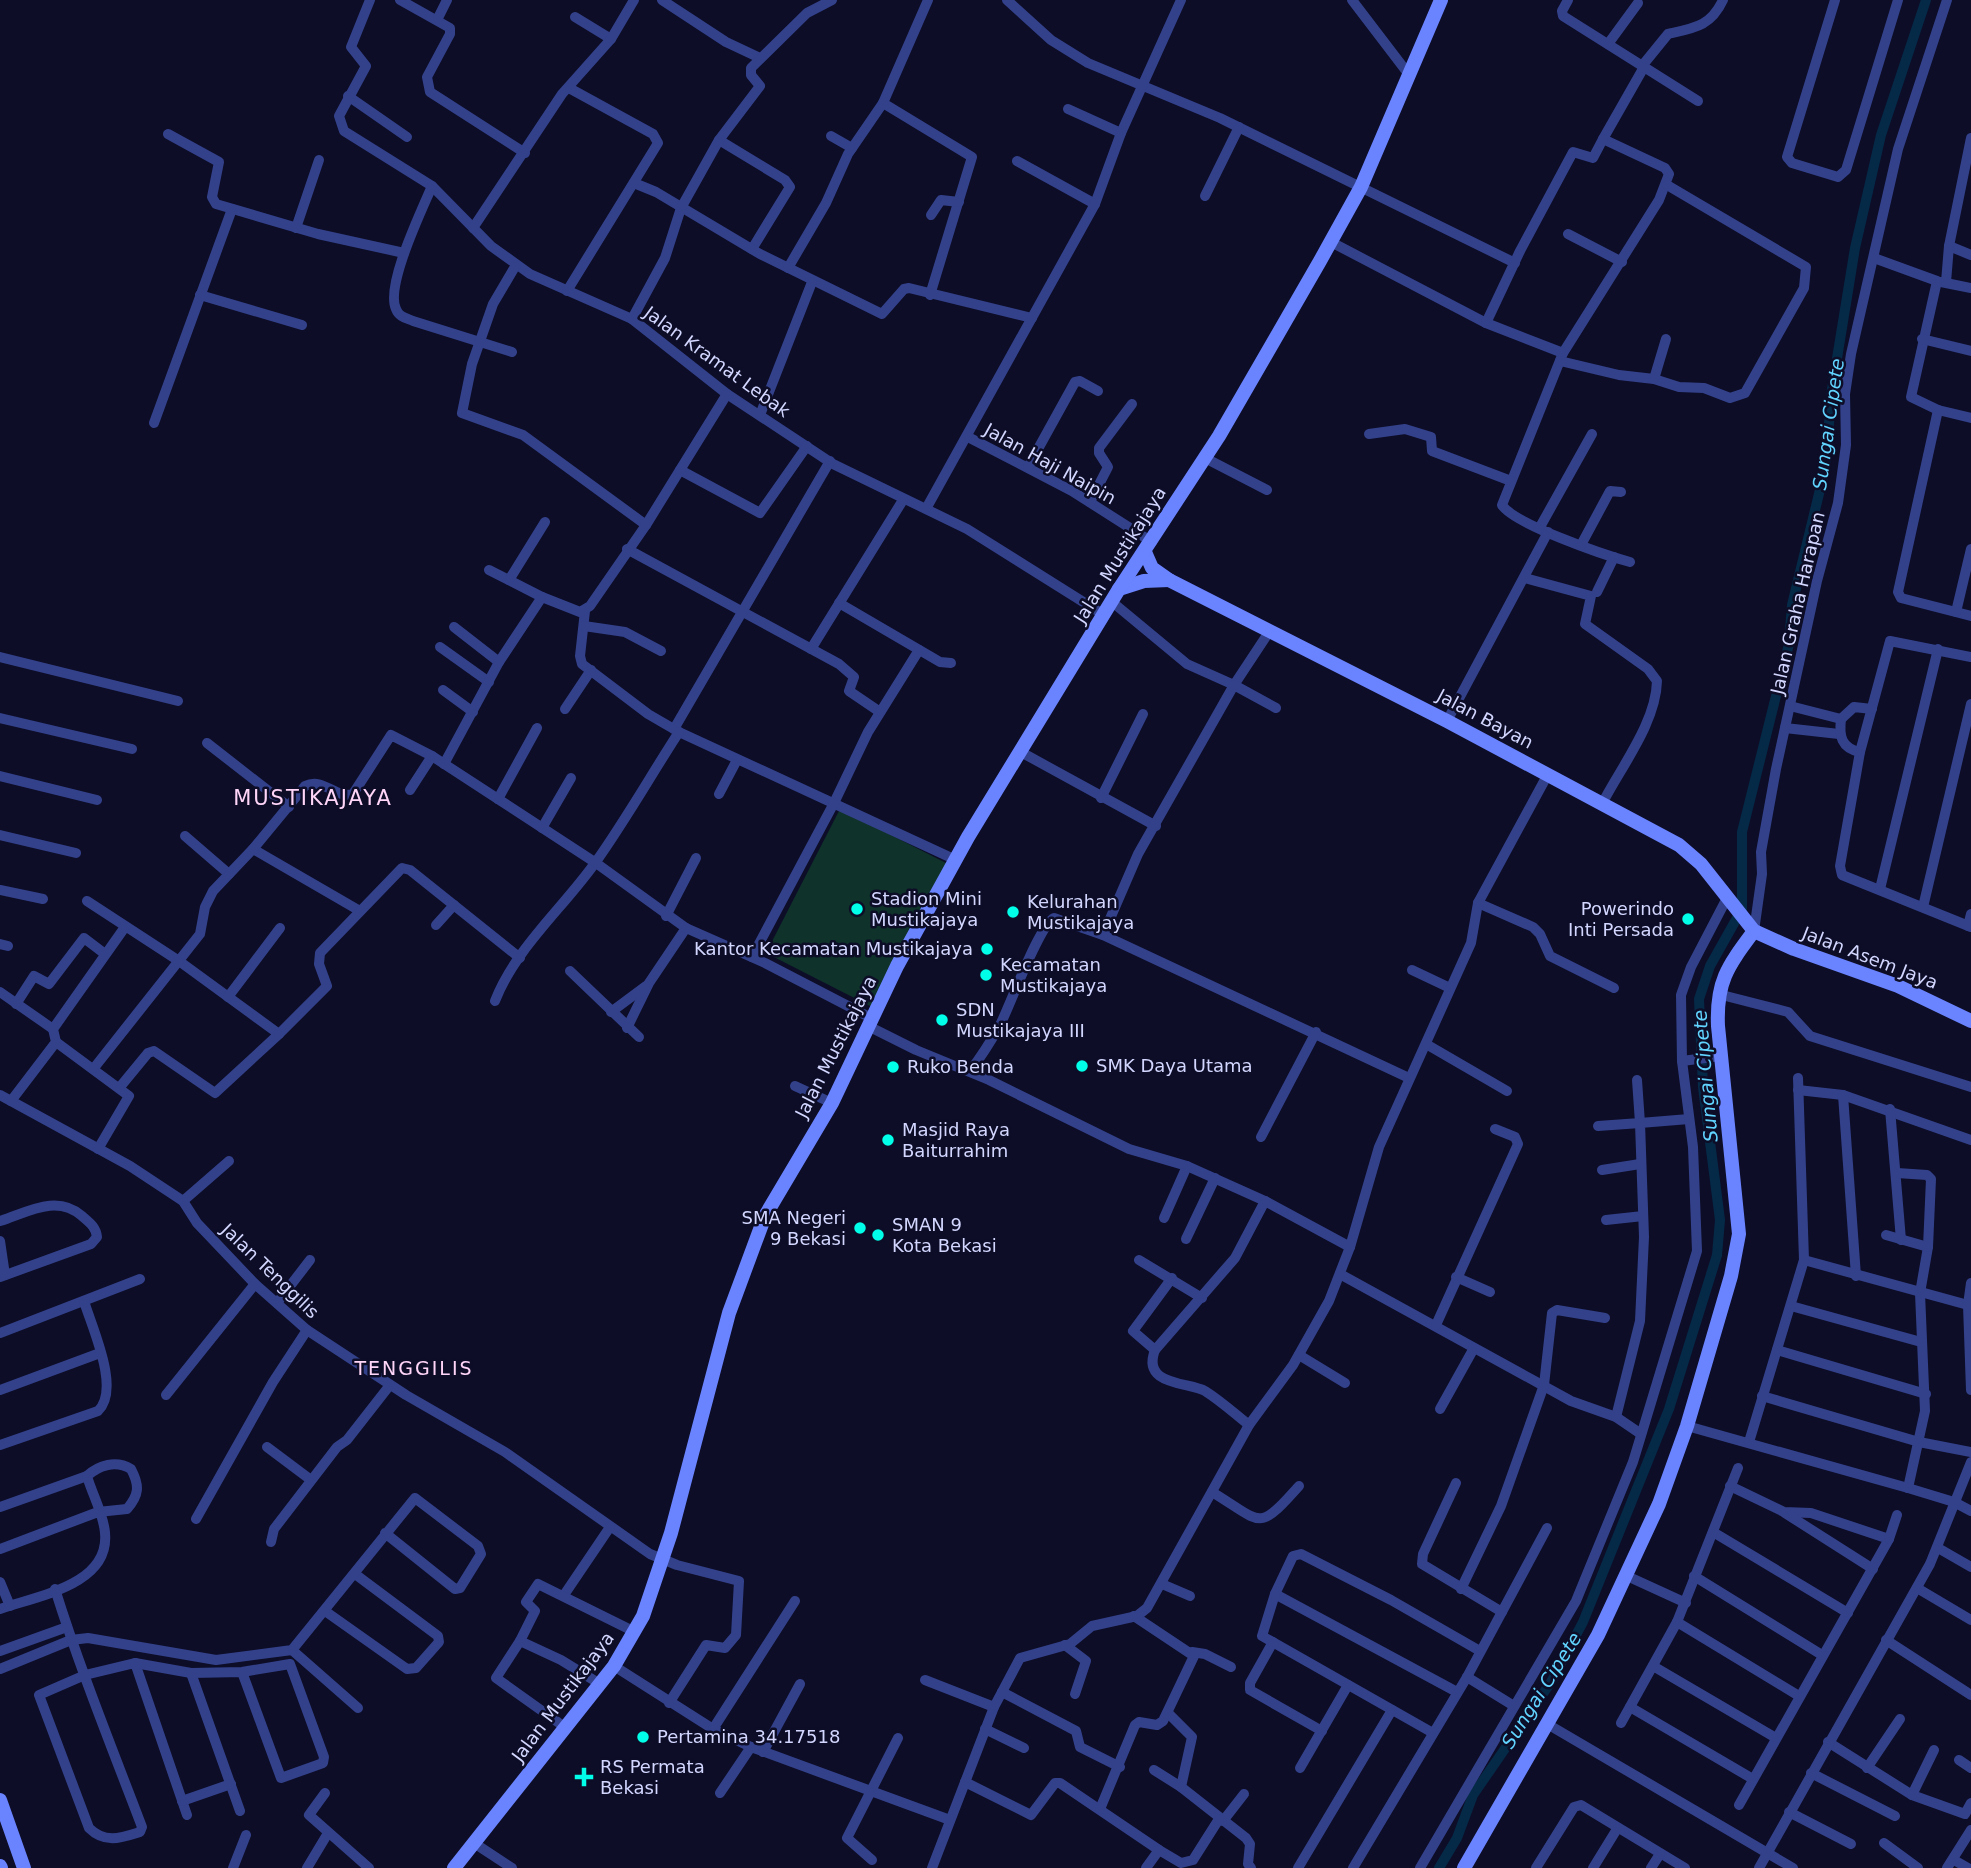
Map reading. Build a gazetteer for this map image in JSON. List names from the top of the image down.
{
  "streets": {
    "main road": ["Jalan Mustikajaya", "Jalan Bayan", "Jalan Asem Jaya"],
    "street": [
      "Jalan Kramat Lebak",
      "Jalan Haji Naipin",
      "Jalan Graha Harapan",
      "Jalan Tenggilis"
    ]
  },
  "crossings": [
    ["Jalan Kramat Lebak", "Jalan Mustikajaya"],
    ["Jalan Haji Naipin", "Jalan Mustikajaya"],
    ["Jalan Haji Naipin", "Jalan Bayan"],
    ["Jalan Mustikajaya", "Jalan Bayan"],
    ["Jalan Mustikajaya", "Jalan Tenggilis"],
    ["Jalan Graha Harapan", "Jalan Bayan"],
    ["Jalan Graha Harapan", "Jalan Asem Jaya"],
    ["Jalan Bayan", "Jalan Asem Jaya"]
  ],
  "districts": ["MUSTIKAJAYA", "TENGGILIS"],
  "water": ["Sungai Cipete"],
  "places": {
    "other": [
      "Stadion Mini Mustikajaya",
      "Kelurahan Mustikajaya",
      "Powerindo Inti Persada",
      "Kantor Kecamatan Mustikajaya",
      "Kecamatan Mustikajaya",
      "SDN Mustikajaya III",
      "SMK Daya Utama",
      "Ruko Benda",
      "Masjid Raya Baiturrahim",
      "SMA Negeri 9 Bekasi",
      "SMAN 9 Kota Bekasi",
      "Pertamina 34.17518"
    ],
    "health": ["RS Permata Bekasi"]
  }
}
